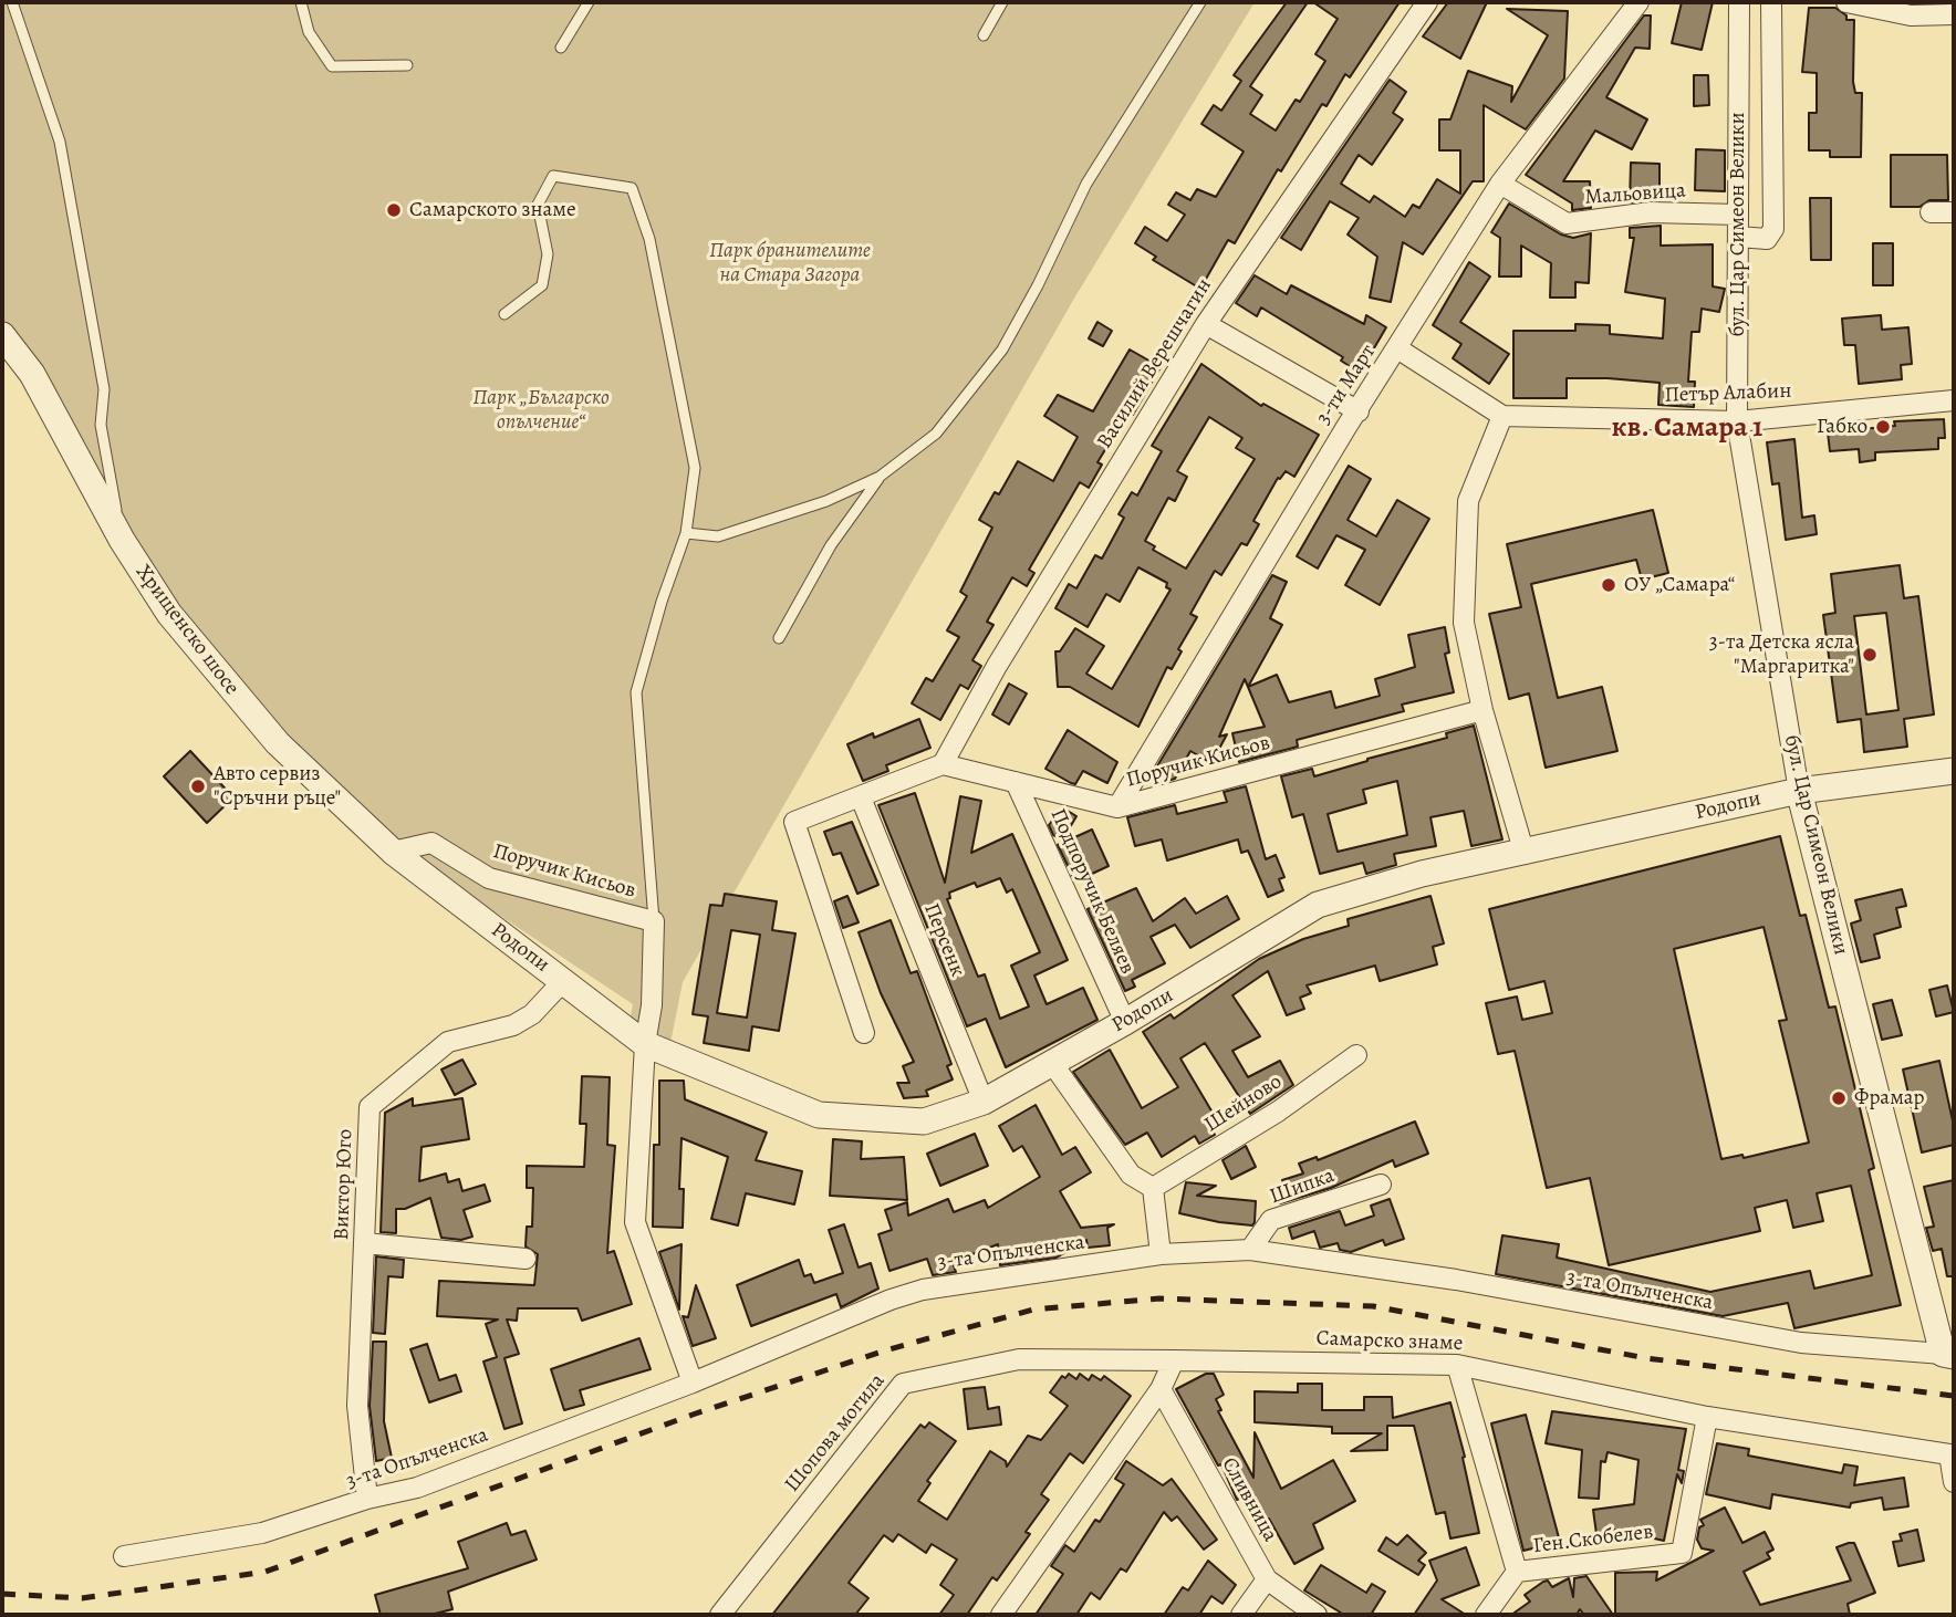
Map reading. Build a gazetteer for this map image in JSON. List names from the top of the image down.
{
  "streets": {
    "street": [
      "Мальовица",
      "бул. Цар Симеон Велики",
      "Василий Верешчагин",
      "3-ти Март",
      "Петър Алабин",
      "Хрищенско шосе",
      "Поручик Кисьов",
      "Родопи",
      "Подпоручик Беляев",
      "Персенк",
      "Шейново",
      "Виктор Юго",
      "Шипка",
      "3-та Опълченска",
      "Самарско знаме",
      "Шопова могила",
      "Сливница",
      "Ген.Скобелев"
    ]
  },
  "crossings": [
    ["Мальовица", "бул. Цар Симеон Велики"],
    ["Мальовица", "3-ти Март"],
    ["бул. Цар Симеон Велики", "Петър Алабин"],
    ["бул. Цар Симеон Велики", "Родопи"],
    ["бул. Цар Симеон Велики", "3-та Опълченска"],
    ["Василий Верешчагин", "Поручик Кисьов"],
    ["3-ти Март", "Поручик Кисьов"],
    ["Хрищенско шосе", "Поручик Кисьов"],
    ["Хрищенско шосе", "Родопи"],
    ["Поручик Кисьов", "Родопи"],
    ["Поручик Кисьов", "Подпоручик Беляев"],
    ["Поручик Кисьов", "3-та Опълченска"],
    ["Родопи", "Подпоручик Беляев"],
    ["Родопи", "Персенк"],
    ["Родопи", "Виктор Юго"],
    ["Виктор Юго", "3-та Опълченска"],
    ["Шипка", "3-та Опълченска"],
    ["Самарско знаме", "Шопова могила"],
    ["Самарско знаме", "Ген.Скобелев"]
  ],
  "districts": ["кв. Самара 1"],
  "parks": ["Парк бранителите на Стара Загора", "Парк „Българско опълчение“"],
  "places": [
    "Самарското знаме",
    "Габко",
    "ОУ „Самара“",
    "3-та Детска ясла \"Маргаритка\"",
    "Авто сервиз \"Сръчни ръце\"",
    "Фрамар"
  ]
}
